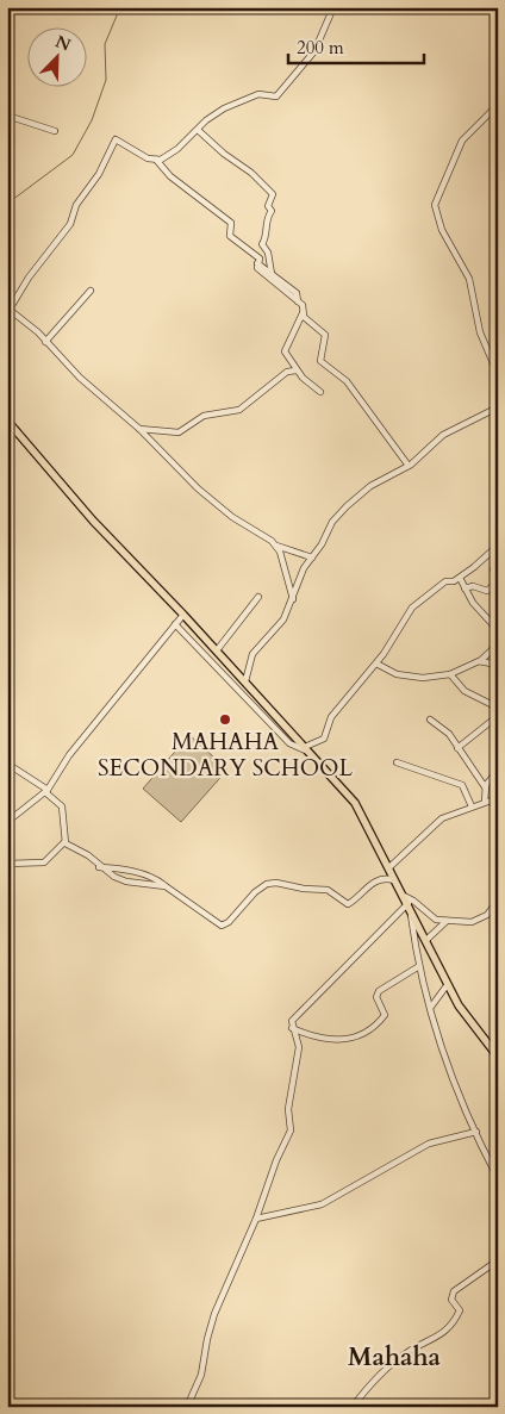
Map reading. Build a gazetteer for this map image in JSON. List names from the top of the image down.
{
  "districts": ["Mahaha"],
  "places": ["MAHAHA SECONDARY SCHOOL"],
  "scale_bar": "200 m",
  "north": "top right"
}
